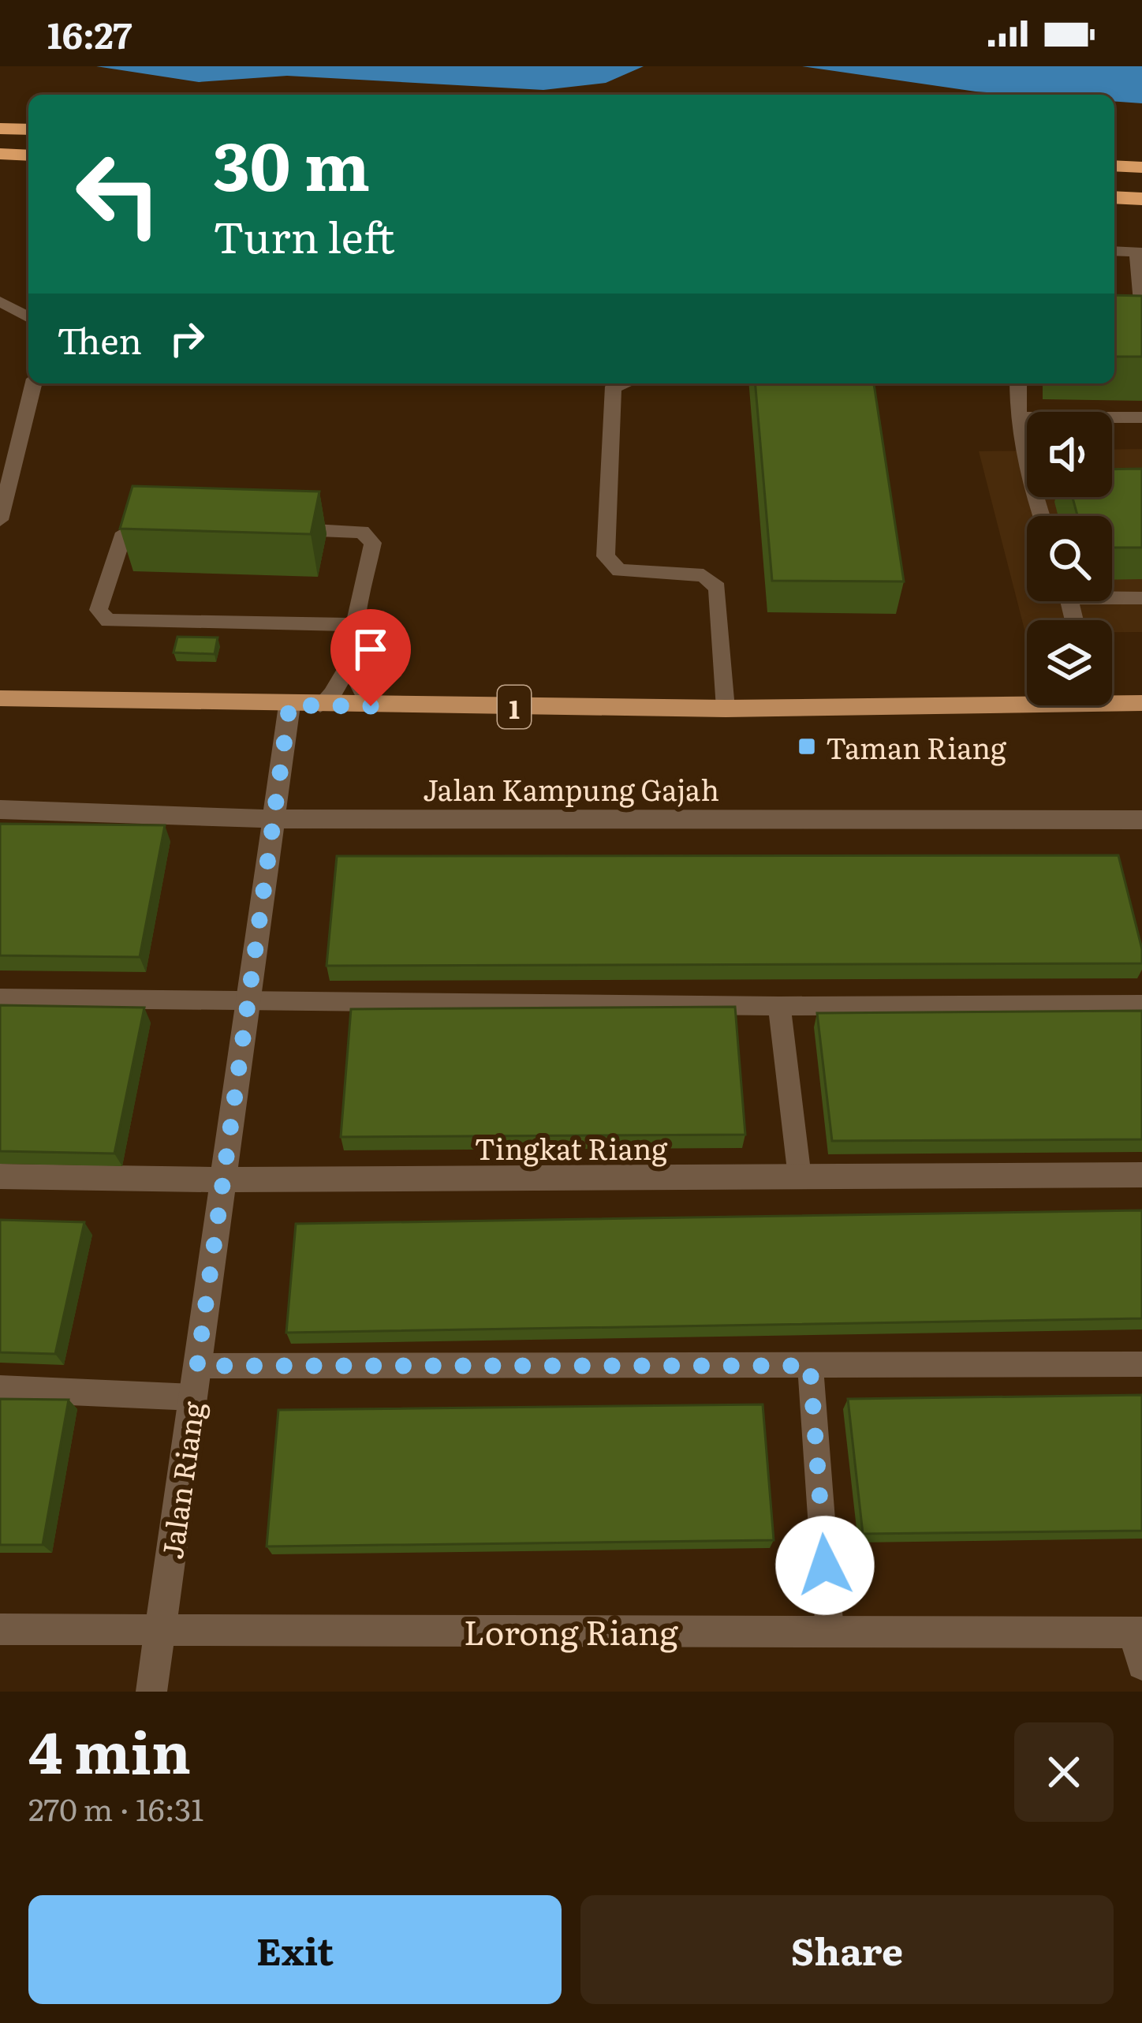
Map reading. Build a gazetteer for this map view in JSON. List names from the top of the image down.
{
  "streets": {
    "main road": ["1"],
    "street": [
      "Jalan Kampung Gajah",
      "Tingkat Riang",
      "Jalan Riang",
      "Lorong Riang"
    ]
  },
  "crossings": [
    ["1", "Jalan Riang"],
    ["Jalan Kampung Gajah", "Jalan Riang"],
    ["Tingkat Riang", "Jalan Riang"],
    ["Jalan Riang", "Lorong Riang"]
  ],
  "places": {
    "transit": ["Taman Riang"]
  },
  "page": {
    "status": "16:27",
    "turn": ["30 m", "Turn left"],
    "then": "Then",
    "heading": ["4 min", "270 m · 16:31"],
    "buttons": ["Exit", "Share"]
  }
}
